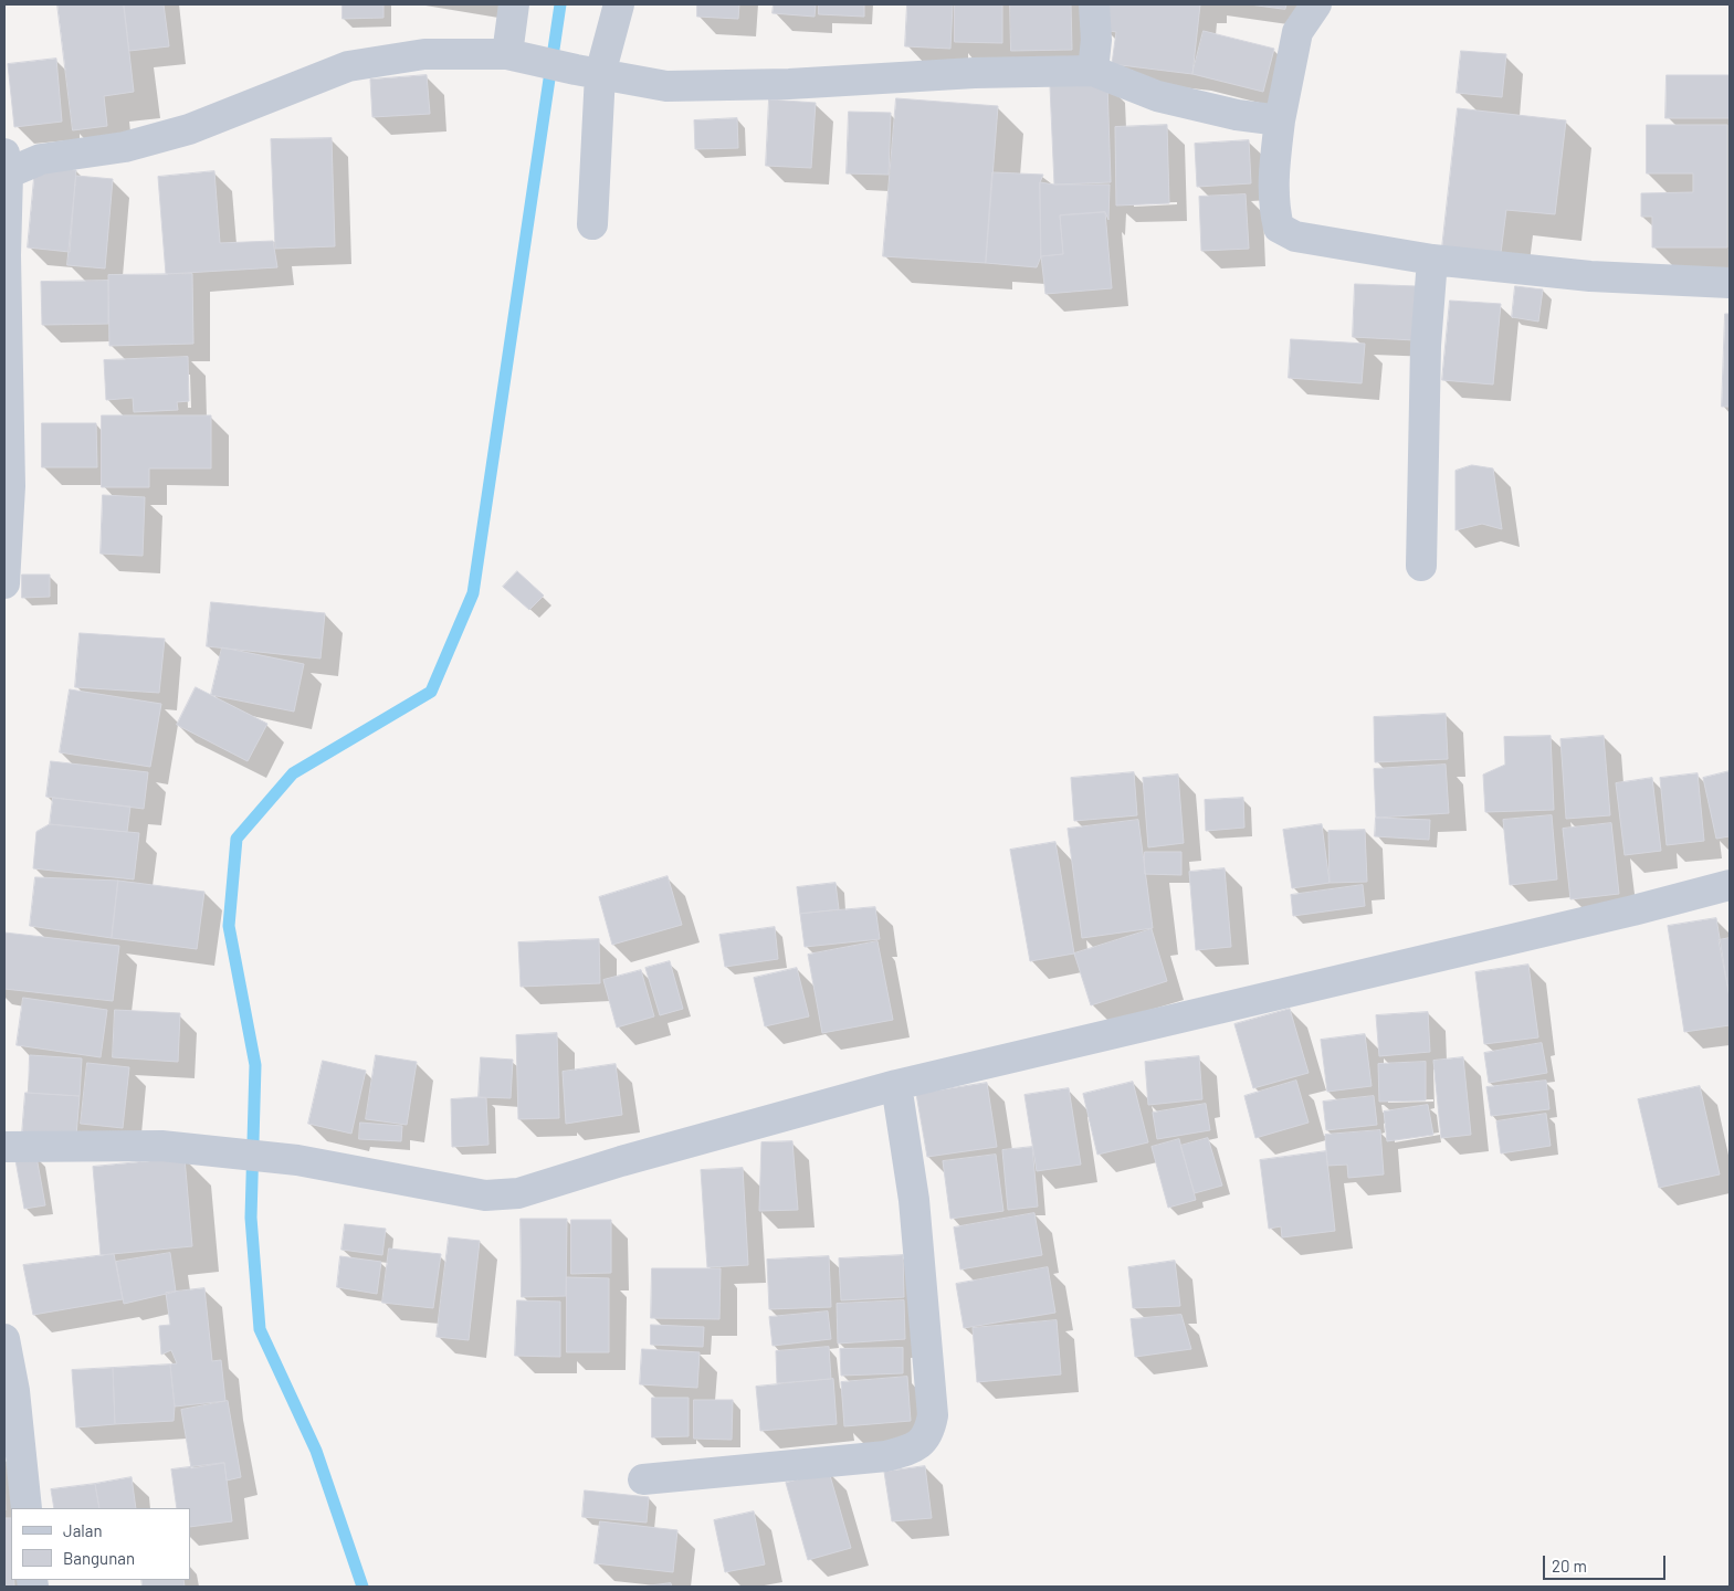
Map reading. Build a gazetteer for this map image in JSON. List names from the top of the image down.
{
  "legend": ["Jalan", "Bangunan"],
  "scale_bar": "20 m"
}
